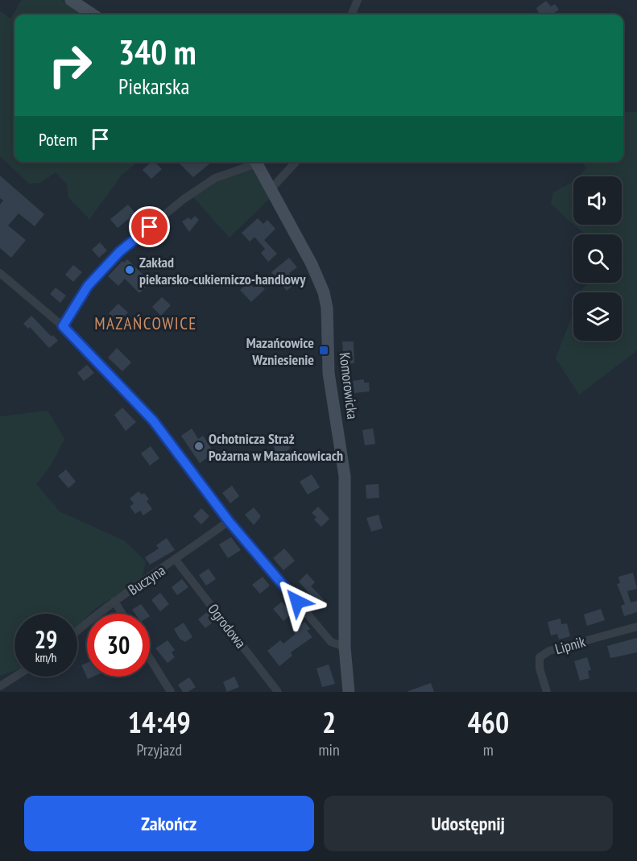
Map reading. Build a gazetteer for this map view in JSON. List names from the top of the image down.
{
  "streets": {
    "street": [
      "Komorowicka",
      "Buczyna",
      "Ogrodowa",
      "Lipnik"
    ]
  },
  "crossings": [
    ["Buczyna", "Ogrodowa"]
  ],
  "districts": ["MAZAŃCOWICE"],
  "places": {
    "other": ["Zakład piekarsko-cukierniczo-handlowy", "Ochotnicza Straż Pożarna w Mazańcowicach"],
    "transit": ["Mazańcowice Wzniesienie"]
  },
  "page": {
    "turn": ["340 m", "Piekarska"],
    "then": "Potem",
    "speed": "29 km/h",
    "limit": "30",
    "eta": [
      "14:49",
      "Przyjazd",
      "2",
      "min",
      "460",
      "m"
    ],
    "buttons": ["Zakończ", "Udostępnij"]
  }
}
